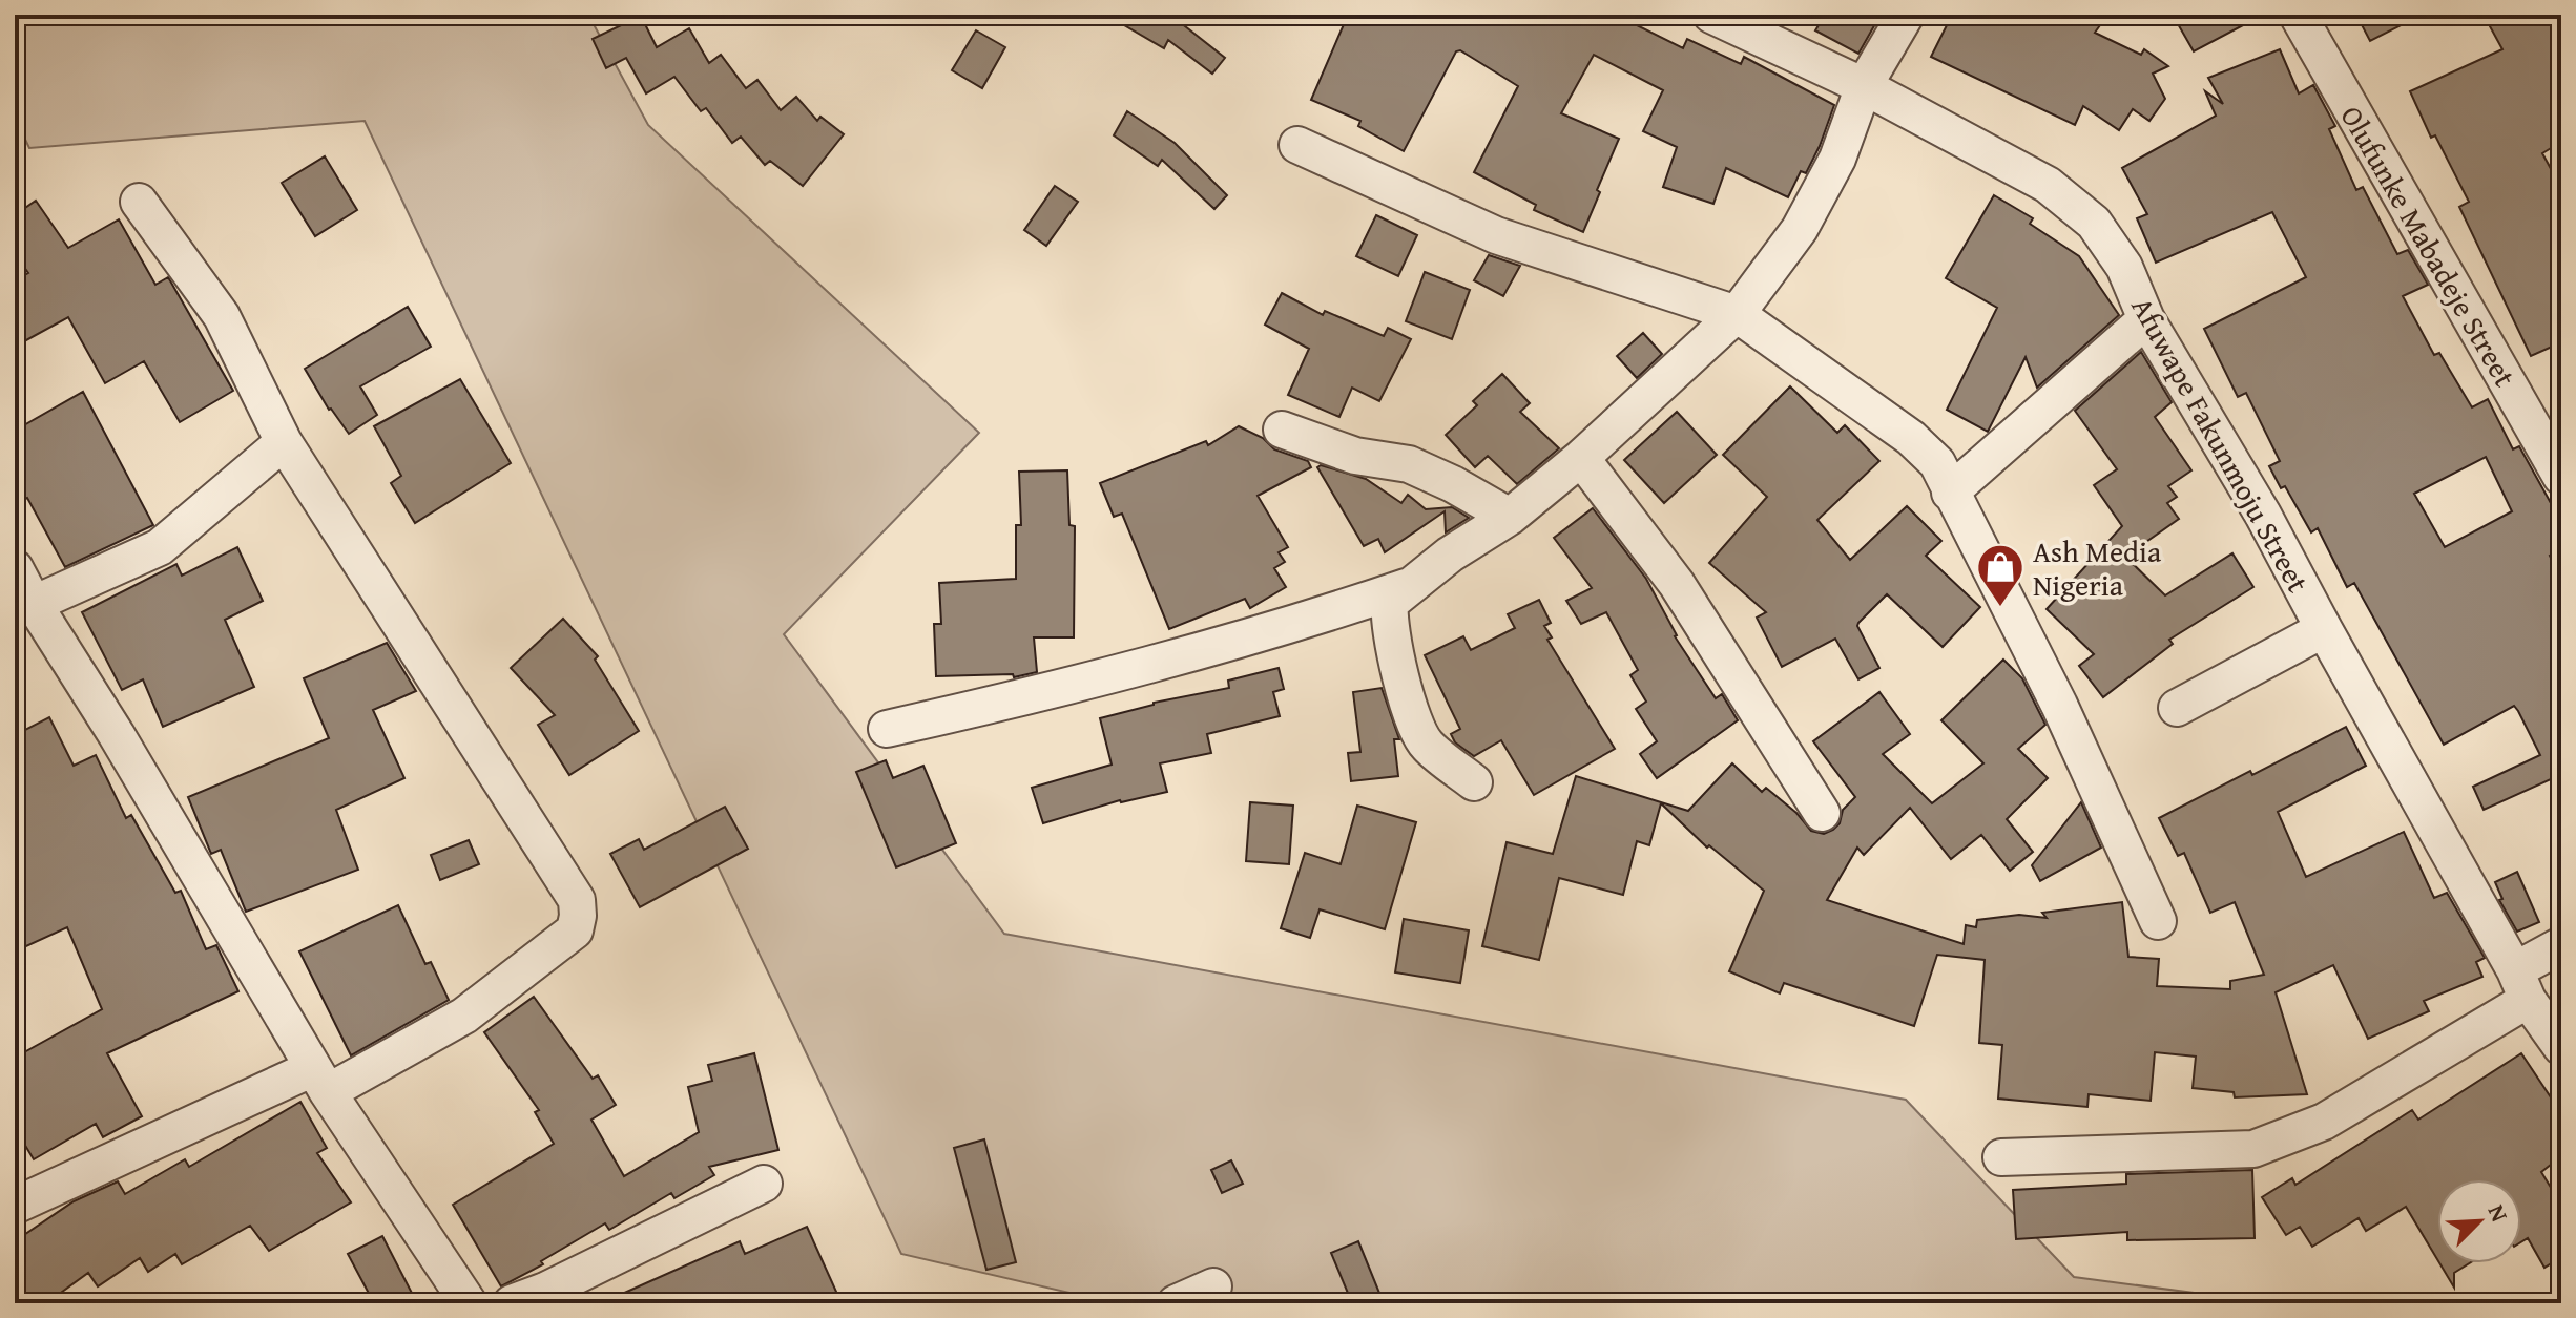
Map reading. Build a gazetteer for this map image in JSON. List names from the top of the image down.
{
  "streets": {
    "street": ["Olufunke Mabadeje Street", "Afuwape Fakunmoju Street"]
  },
  "places": {
    "shop": ["Ash Media Nigeria"]
  },
  "north": "top right"
}
